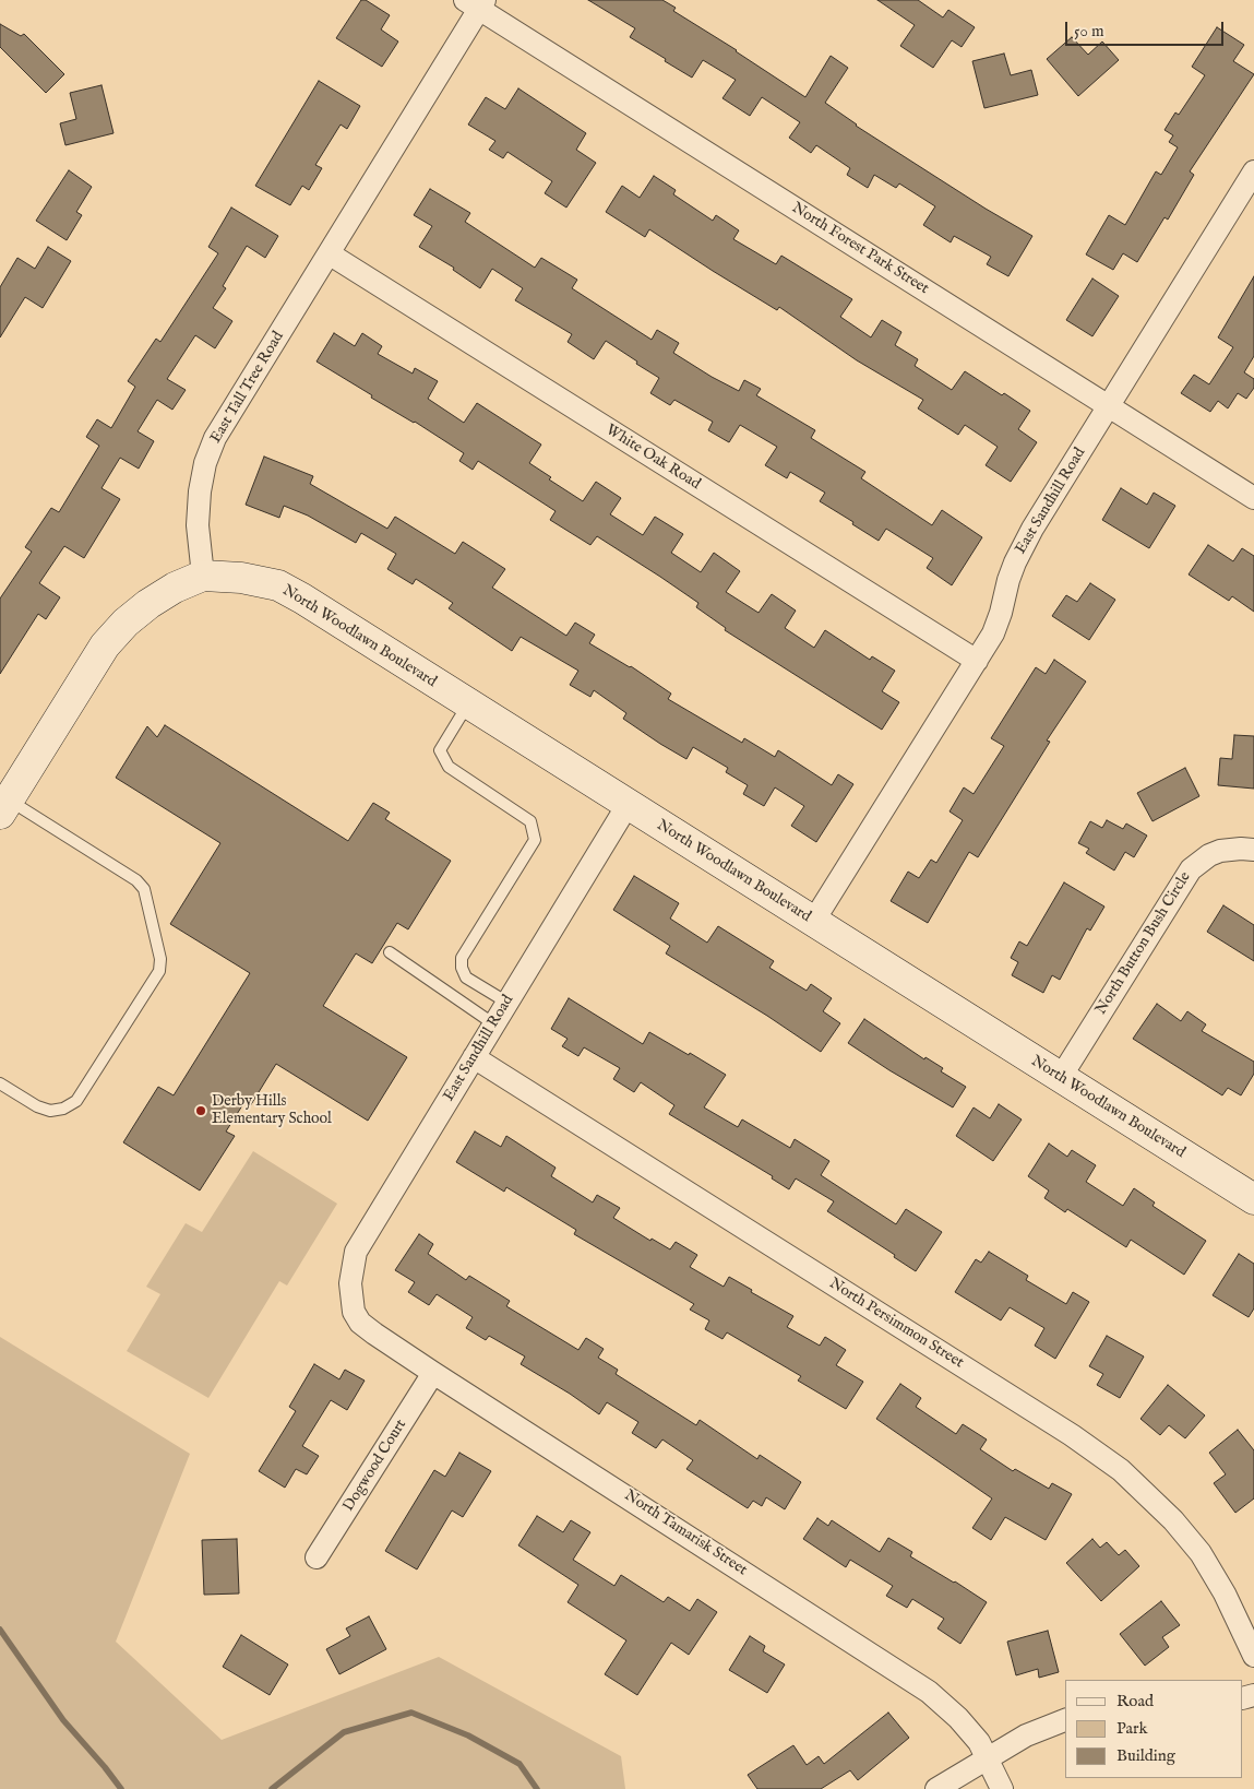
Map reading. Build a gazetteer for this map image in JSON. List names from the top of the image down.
{
  "streets": {
    "street": [
      "North Forest Park Street",
      "East Tall Tree Road",
      "White Oak Road",
      "East Sandhill Road",
      "North Woodlawn Boulevard",
      "North Button Bush Circle",
      "North Persimmon Street",
      "Dogwood Court",
      "North Tamarisk Street"
    ]
  },
  "crossings": [
    ["North Forest Park Street", "East Tall Tree Road"],
    ["North Forest Park Street", "East Sandhill Road"],
    ["East Tall Tree Road", "White Oak Road"],
    ["East Tall Tree Road", "North Woodlawn Boulevard"],
    ["White Oak Road", "East Sandhill Road"],
    ["East Sandhill Road", "North Woodlawn Boulevard"],
    ["East Sandhill Road", "North Persimmon Street"],
    ["East Sandhill Road", "North Tamarisk Street"],
    ["North Woodlawn Boulevard", "North Button Bush Circle"],
    ["Dogwood Court", "North Tamarisk Street"]
  ],
  "places": ["Derby Hills Elementary School"],
  "legend": ["Road", "Park", "Building"],
  "scale_bar": "50 m"
}
